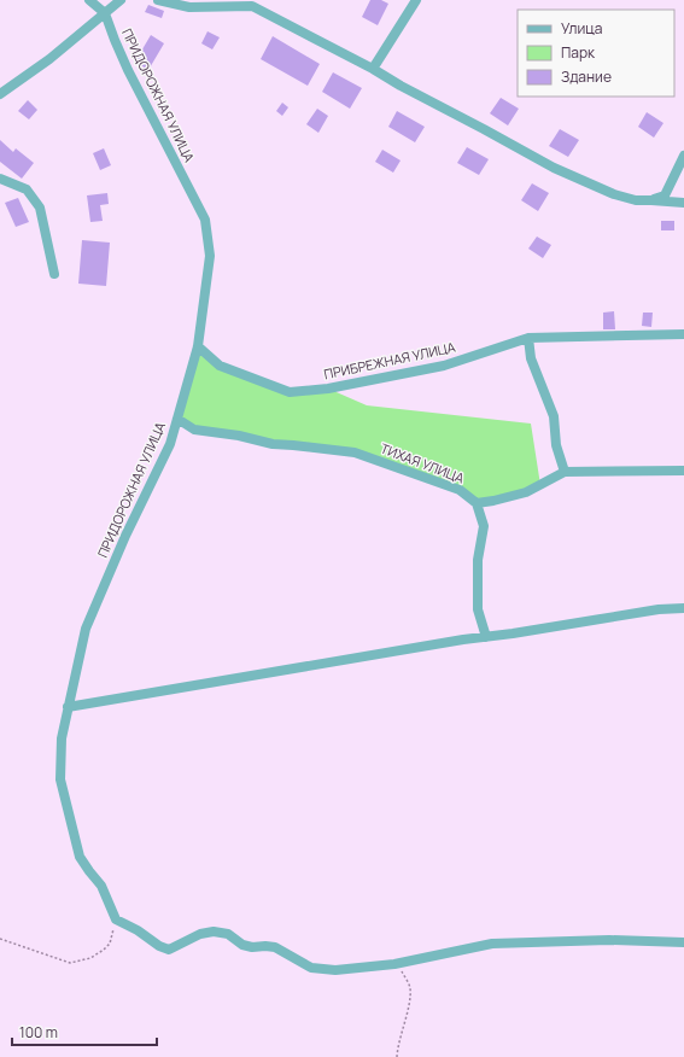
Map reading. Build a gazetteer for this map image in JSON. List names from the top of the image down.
{
  "streets": {
    "street": ["ПРИДОРОЖНАЯ УЛИЦА", "ПРИБРЕЖНАЯ УЛИЦА", "ТИХАЯ УЛИЦА"]
  },
  "crossings": [
    ["ПРИДОРОЖНАЯ УЛИЦА", "ПРИБРЕЖНАЯ УЛИЦА"],
    ["ПРИДОРОЖНАЯ УЛИЦА", "ТИХАЯ УЛИЦА"]
  ],
  "legend": ["Улица", "Парк", "Здание"],
  "scale_bar": "100 m"
}
